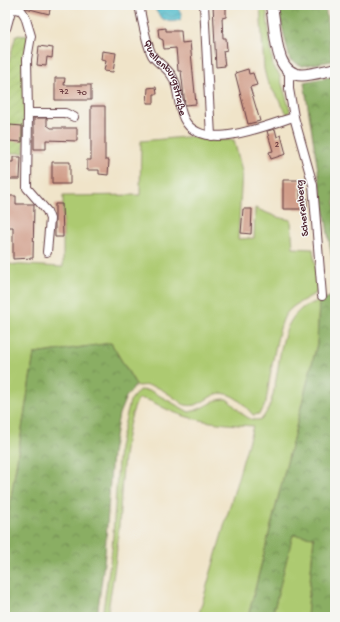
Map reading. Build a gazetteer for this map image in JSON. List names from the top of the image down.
{
  "streets": {
    "street": ["Quellenburgstraße", "Scherenberg"]
  },
  "crossings": [
    ["Quellenburgstraße", "Scherenberg"]
  ],
  "house_numbers": ["72", "70", "2"]
}
